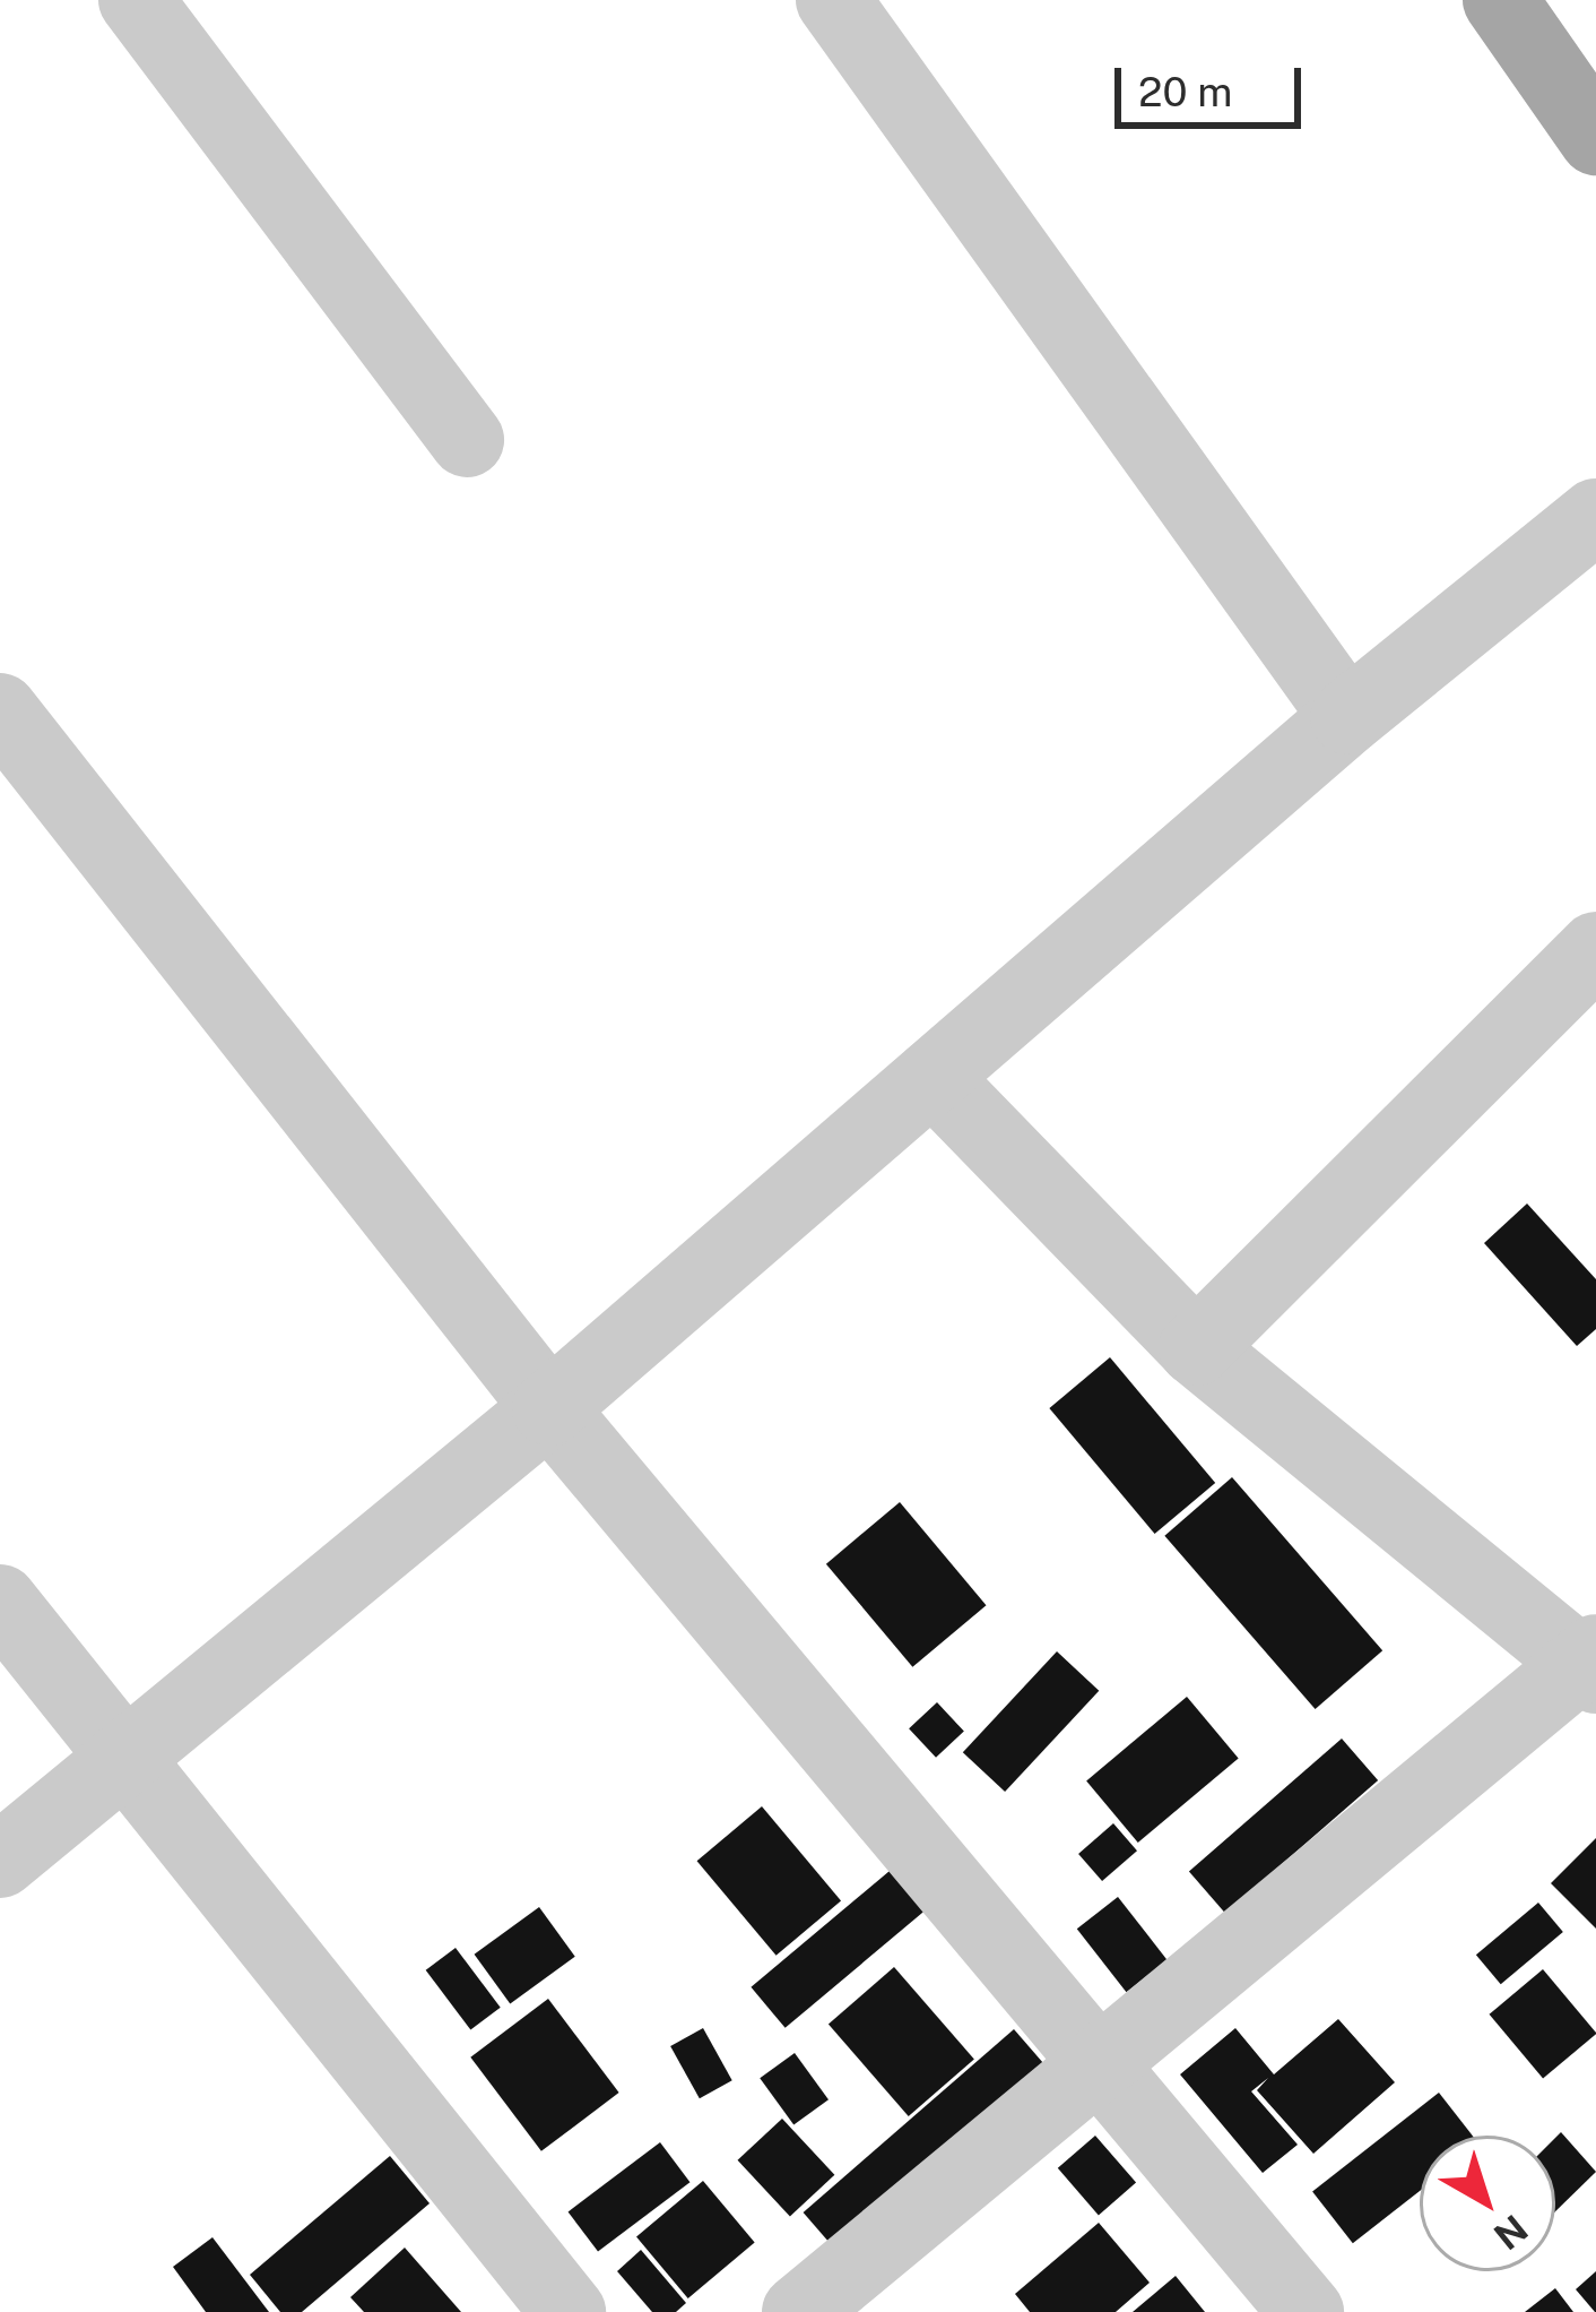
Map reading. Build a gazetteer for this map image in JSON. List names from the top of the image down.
{
  "scale_bar": "20 m",
  "north": "bottom right"
}
